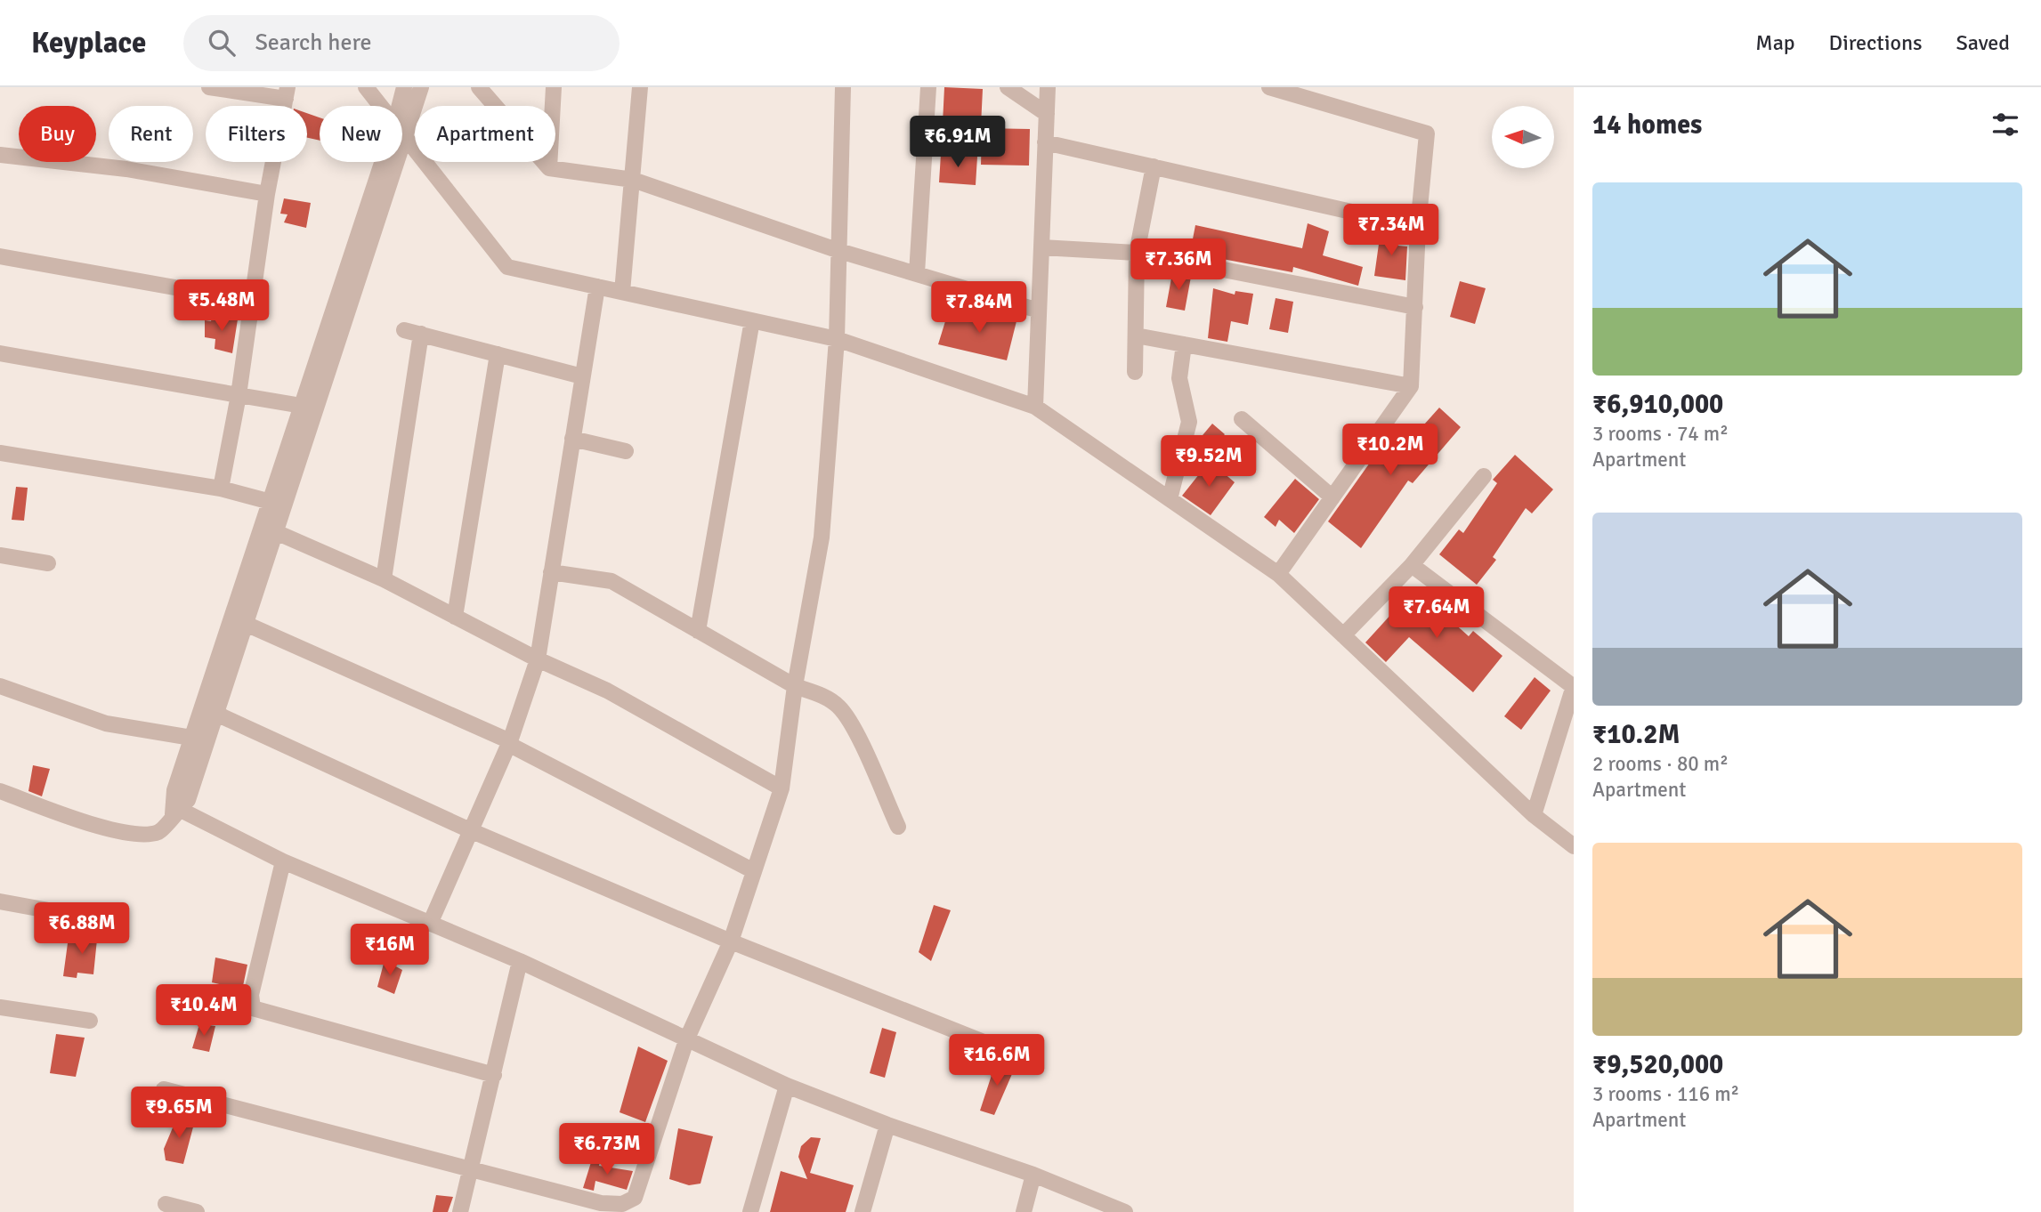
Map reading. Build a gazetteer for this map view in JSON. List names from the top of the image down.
{
  "north": "left",
  "page": {
    "header": "Keyplace",
    "search": "Search here",
    "nav": ["Map", "Directions", "Saved"],
    "heading": "14 homes",
    "chip": [
      "Buy",
      "Rent",
      "Filters",
      "New",
      "Apartment"
    ],
    "price": [
      "₹6.91M",
      "₹7.34M",
      "₹7.36M",
      "₹5.48M",
      "₹7.84M",
      "₹10.2M",
      "₹9.52M",
      "₹7.64M",
      "₹6.88M",
      "₹16M",
      "₹10.4M",
      "₹16.6M",
      "₹9.65M",
      "₹6.73M"
    ],
    "list": [
      {
        "name": "₹6,910,000",
        "note": "3 rooms · 74 m² · Apartment"
      },
      {
        "name": "₹10.2M",
        "note": "2 rooms · 80 m² · Apartment"
      },
      {
        "name": "₹9,520,000",
        "note": "3 rooms · 116 m² · Apartment"
      }
    ]
  }
}
